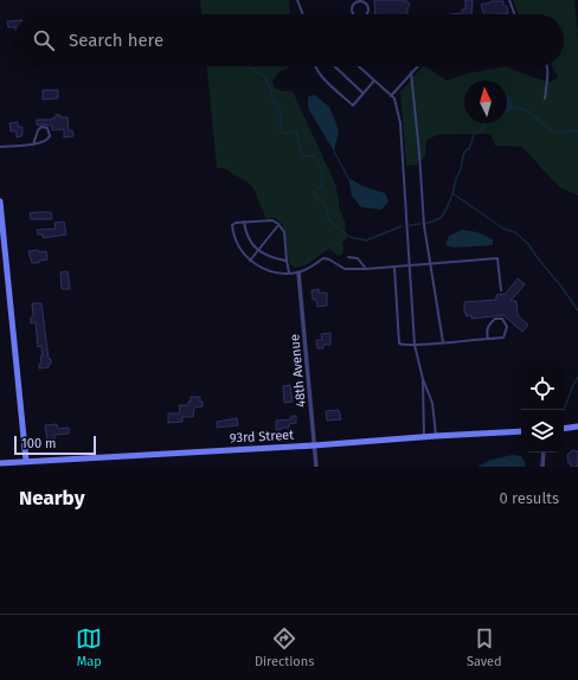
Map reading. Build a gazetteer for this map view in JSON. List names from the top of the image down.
{
  "streets": {
    "street": ["48th Avenue", "93rd Street"]
  },
  "crossings": [
    ["48th Avenue", "93rd Street"]
  ],
  "scale_bar": "100 m",
  "north": "top",
  "page": {
    "search": "Search here",
    "scale": "100 m",
    "heading": ["Nearby", "0 results"],
    "nav": ["Map", "Directions", "Saved"]
  }
}
